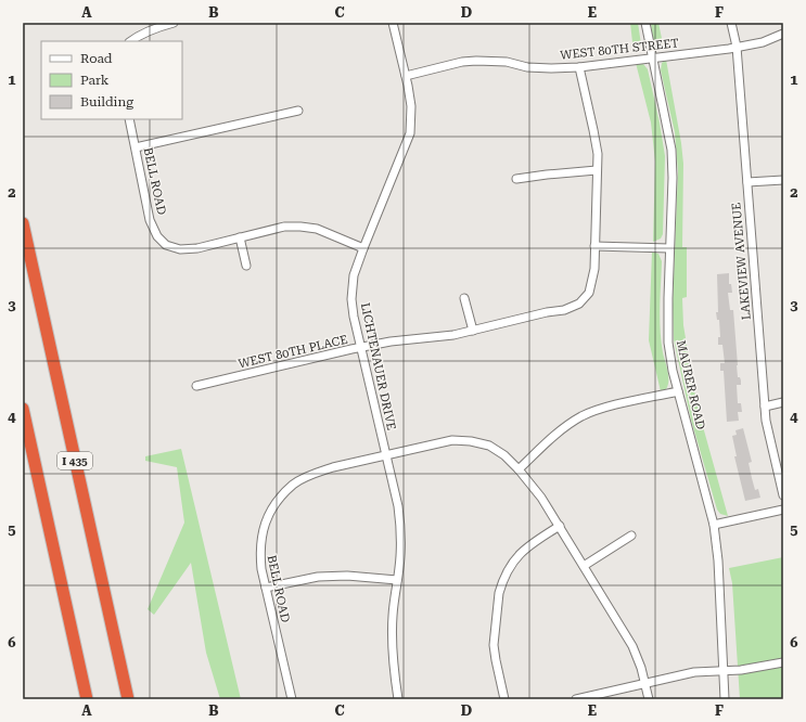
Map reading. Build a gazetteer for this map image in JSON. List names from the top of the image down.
{
  "streets": {
    "highway": ["I 435"],
    "street": [
      "WEST 80TH STREET",
      "BELL ROAD",
      "LAKEVIEW AVENUE",
      "WEST 80TH PLACE",
      "LICHTENAUER DRIVE",
      "MAURER ROAD"
    ]
  },
  "crossings": [
    ["WEST 80TH STREET", "LAKEVIEW AVENUE"],
    ["WEST 80TH STREET", "WEST 80TH PLACE"],
    ["WEST 80TH STREET", "LICHTENAUER DRIVE"],
    ["WEST 80TH STREET", "MAURER ROAD"],
    ["BELL ROAD", "LICHTENAUER DRIVE"],
    ["WEST 80TH PLACE", "LICHTENAUER DRIVE"]
  ],
  "legend": ["Road", "Park", "Building"],
  "grid": {
    "columns": [
      "A",
      "B",
      "C",
      "D",
      "E",
      "F"
    ],
    "rows": [
      "1",
      "2",
      "3",
      "4",
      "5",
      "6"
    ]
  }
}
